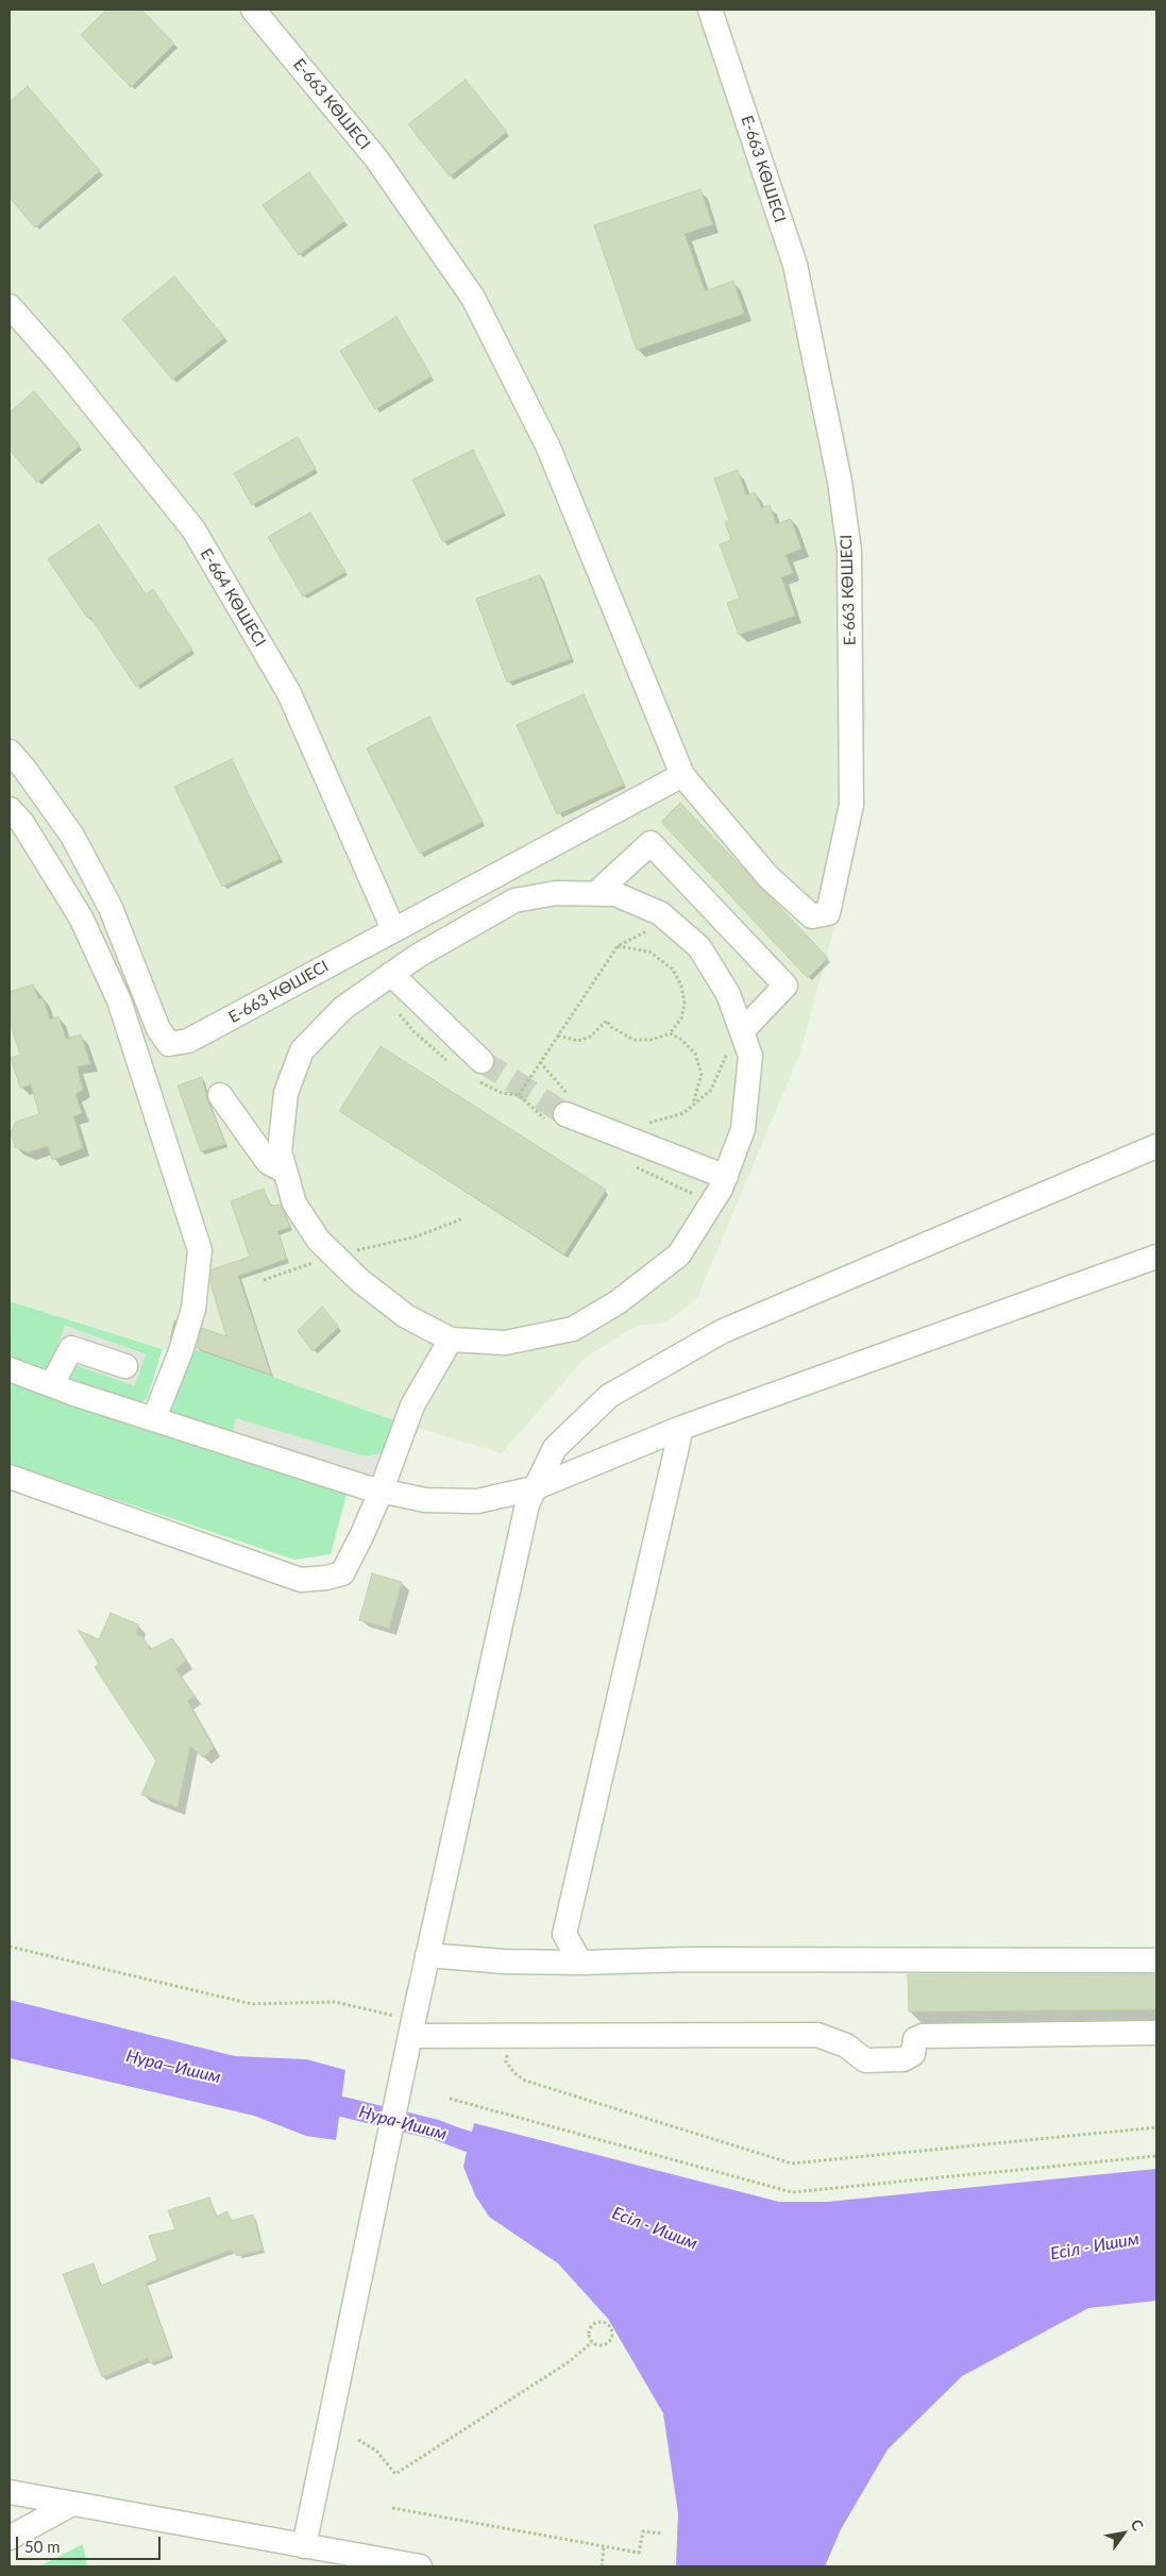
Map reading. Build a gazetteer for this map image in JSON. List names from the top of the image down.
{
  "streets": {
    "street": ["Е-663 КӨШЕСІ", "Е-664 КӨШЕСІ"]
  },
  "crossings": [
    ["Е-663 КӨШЕСІ", "Е-664 КӨШЕСІ"]
  ],
  "water": ["Нура—Ишим", "Нура-Ишим", "Есіл - Ишим"],
  "scale_bar": "50 m",
  "north": "top right"
}
